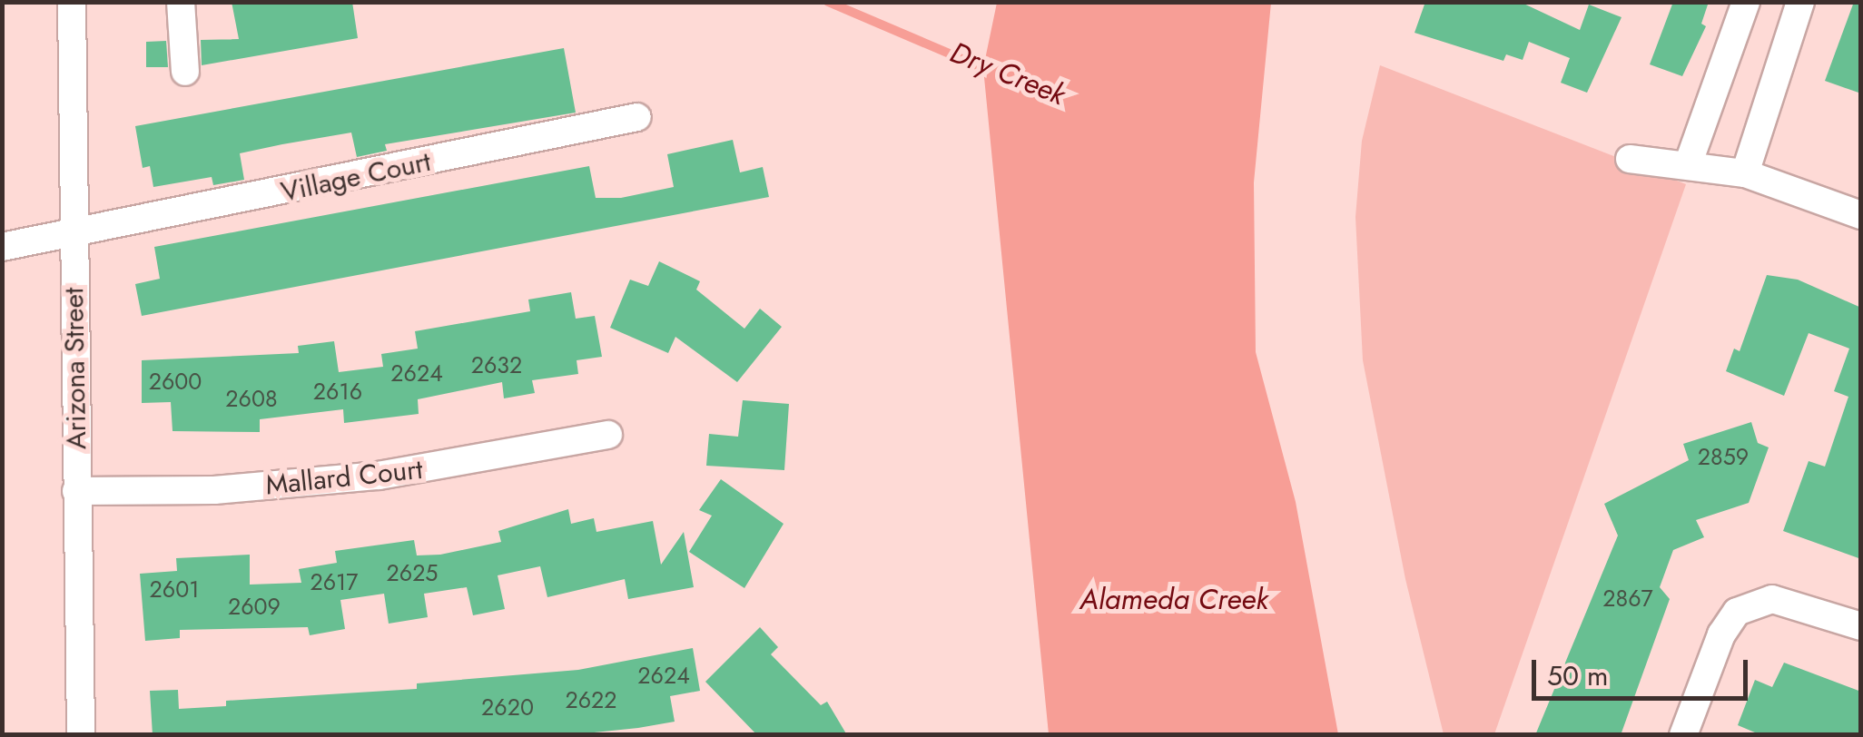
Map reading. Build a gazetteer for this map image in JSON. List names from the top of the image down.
{
  "streets": {
    "street": ["Village Court", "Arizona Street", "Mallard Court"]
  },
  "crossings": [
    ["Village Court", "Arizona Street"],
    ["Arizona Street", "Mallard Court"]
  ],
  "water": ["Dry Creek", "Alameda Creek"],
  "house_numbers": [
    "2632",
    "2624",
    "2600",
    "2616",
    "2608",
    "2859",
    "2625",
    "2617",
    "2601",
    "2867",
    "2609",
    "2624",
    "2622",
    "2620"
  ],
  "scale_bar": "50 m"
}
